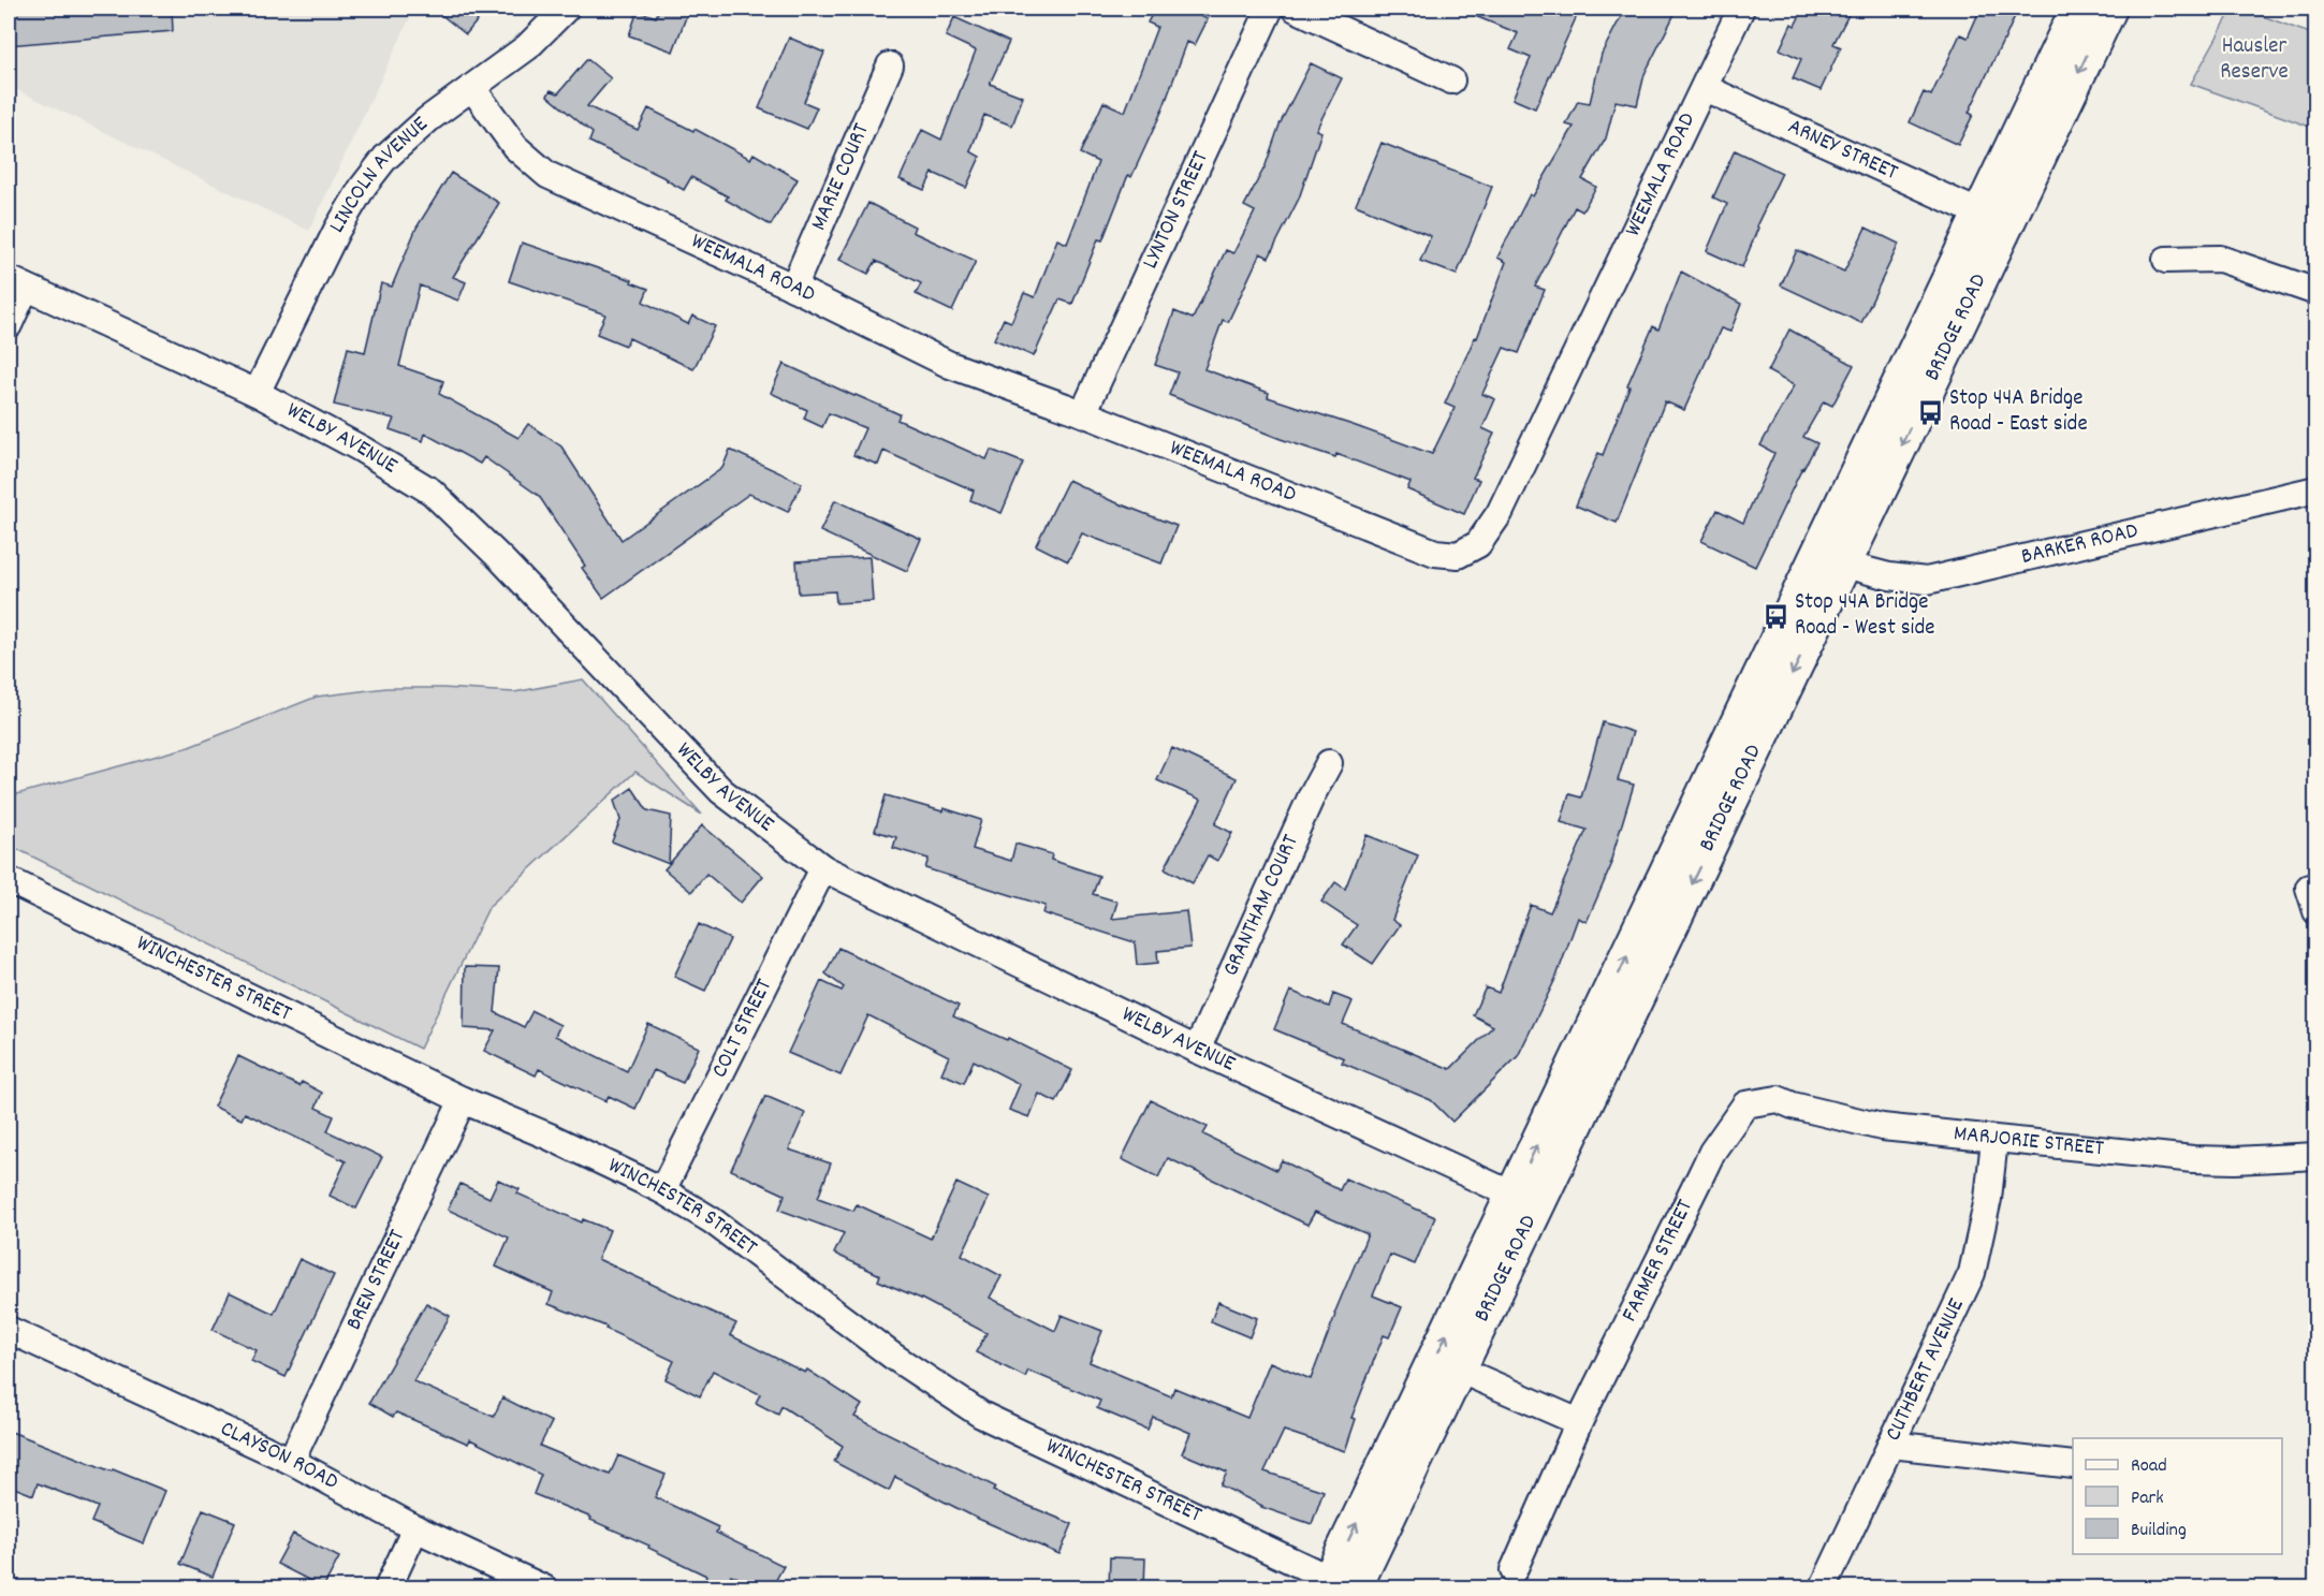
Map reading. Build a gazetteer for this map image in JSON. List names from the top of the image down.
{
  "streets": {
    "main road": ["BRIDGE ROAD"],
    "street": [
      "ARNEY STREET",
      "WEEMALA ROAD",
      "MARIE COURT",
      "LINCOLN AVENUE",
      "LYNTON STREET",
      "WELBY AVENUE",
      "BARKER ROAD",
      "GRANTHAM COURT",
      "WINCHESTER STREET",
      "COLT STREET",
      "MARJORIE STREET",
      "FARMER STREET",
      "BREN STREET",
      "CUTHBERT AVENUE",
      "CLAYSON ROAD"
    ]
  },
  "crossings": [
    ["ARNEY STREET", "WEEMALA ROAD"],
    ["ARNEY STREET", "BRIDGE ROAD"],
    ["WEEMALA ROAD", "MARIE COURT"],
    ["WEEMALA ROAD", "LINCOLN AVENUE"],
    ["WEEMALA ROAD", "LYNTON STREET"],
    ["LINCOLN AVENUE", "WELBY AVENUE"],
    ["BRIDGE ROAD", "WELBY AVENUE"],
    ["BRIDGE ROAD", "BARKER ROAD"],
    ["BRIDGE ROAD", "WINCHESTER STREET"],
    ["WELBY AVENUE", "GRANTHAM COURT"],
    ["WELBY AVENUE", "COLT STREET"],
    ["WINCHESTER STREET", "COLT STREET"],
    ["WINCHESTER STREET", "BREN STREET"],
    ["MARJORIE STREET", "FARMER STREET"],
    ["MARJORIE STREET", "CUTHBERT AVENUE"],
    ["BREN STREET", "CLAYSON ROAD"]
  ],
  "parks": ["Hausler Reserve"],
  "places": {
    "bus stop": ["Stop 44A Bridge Road - East side", "Stop 44A Bridge Road - West side"]
  },
  "legend": ["Road", "Park", "Building"]
}
